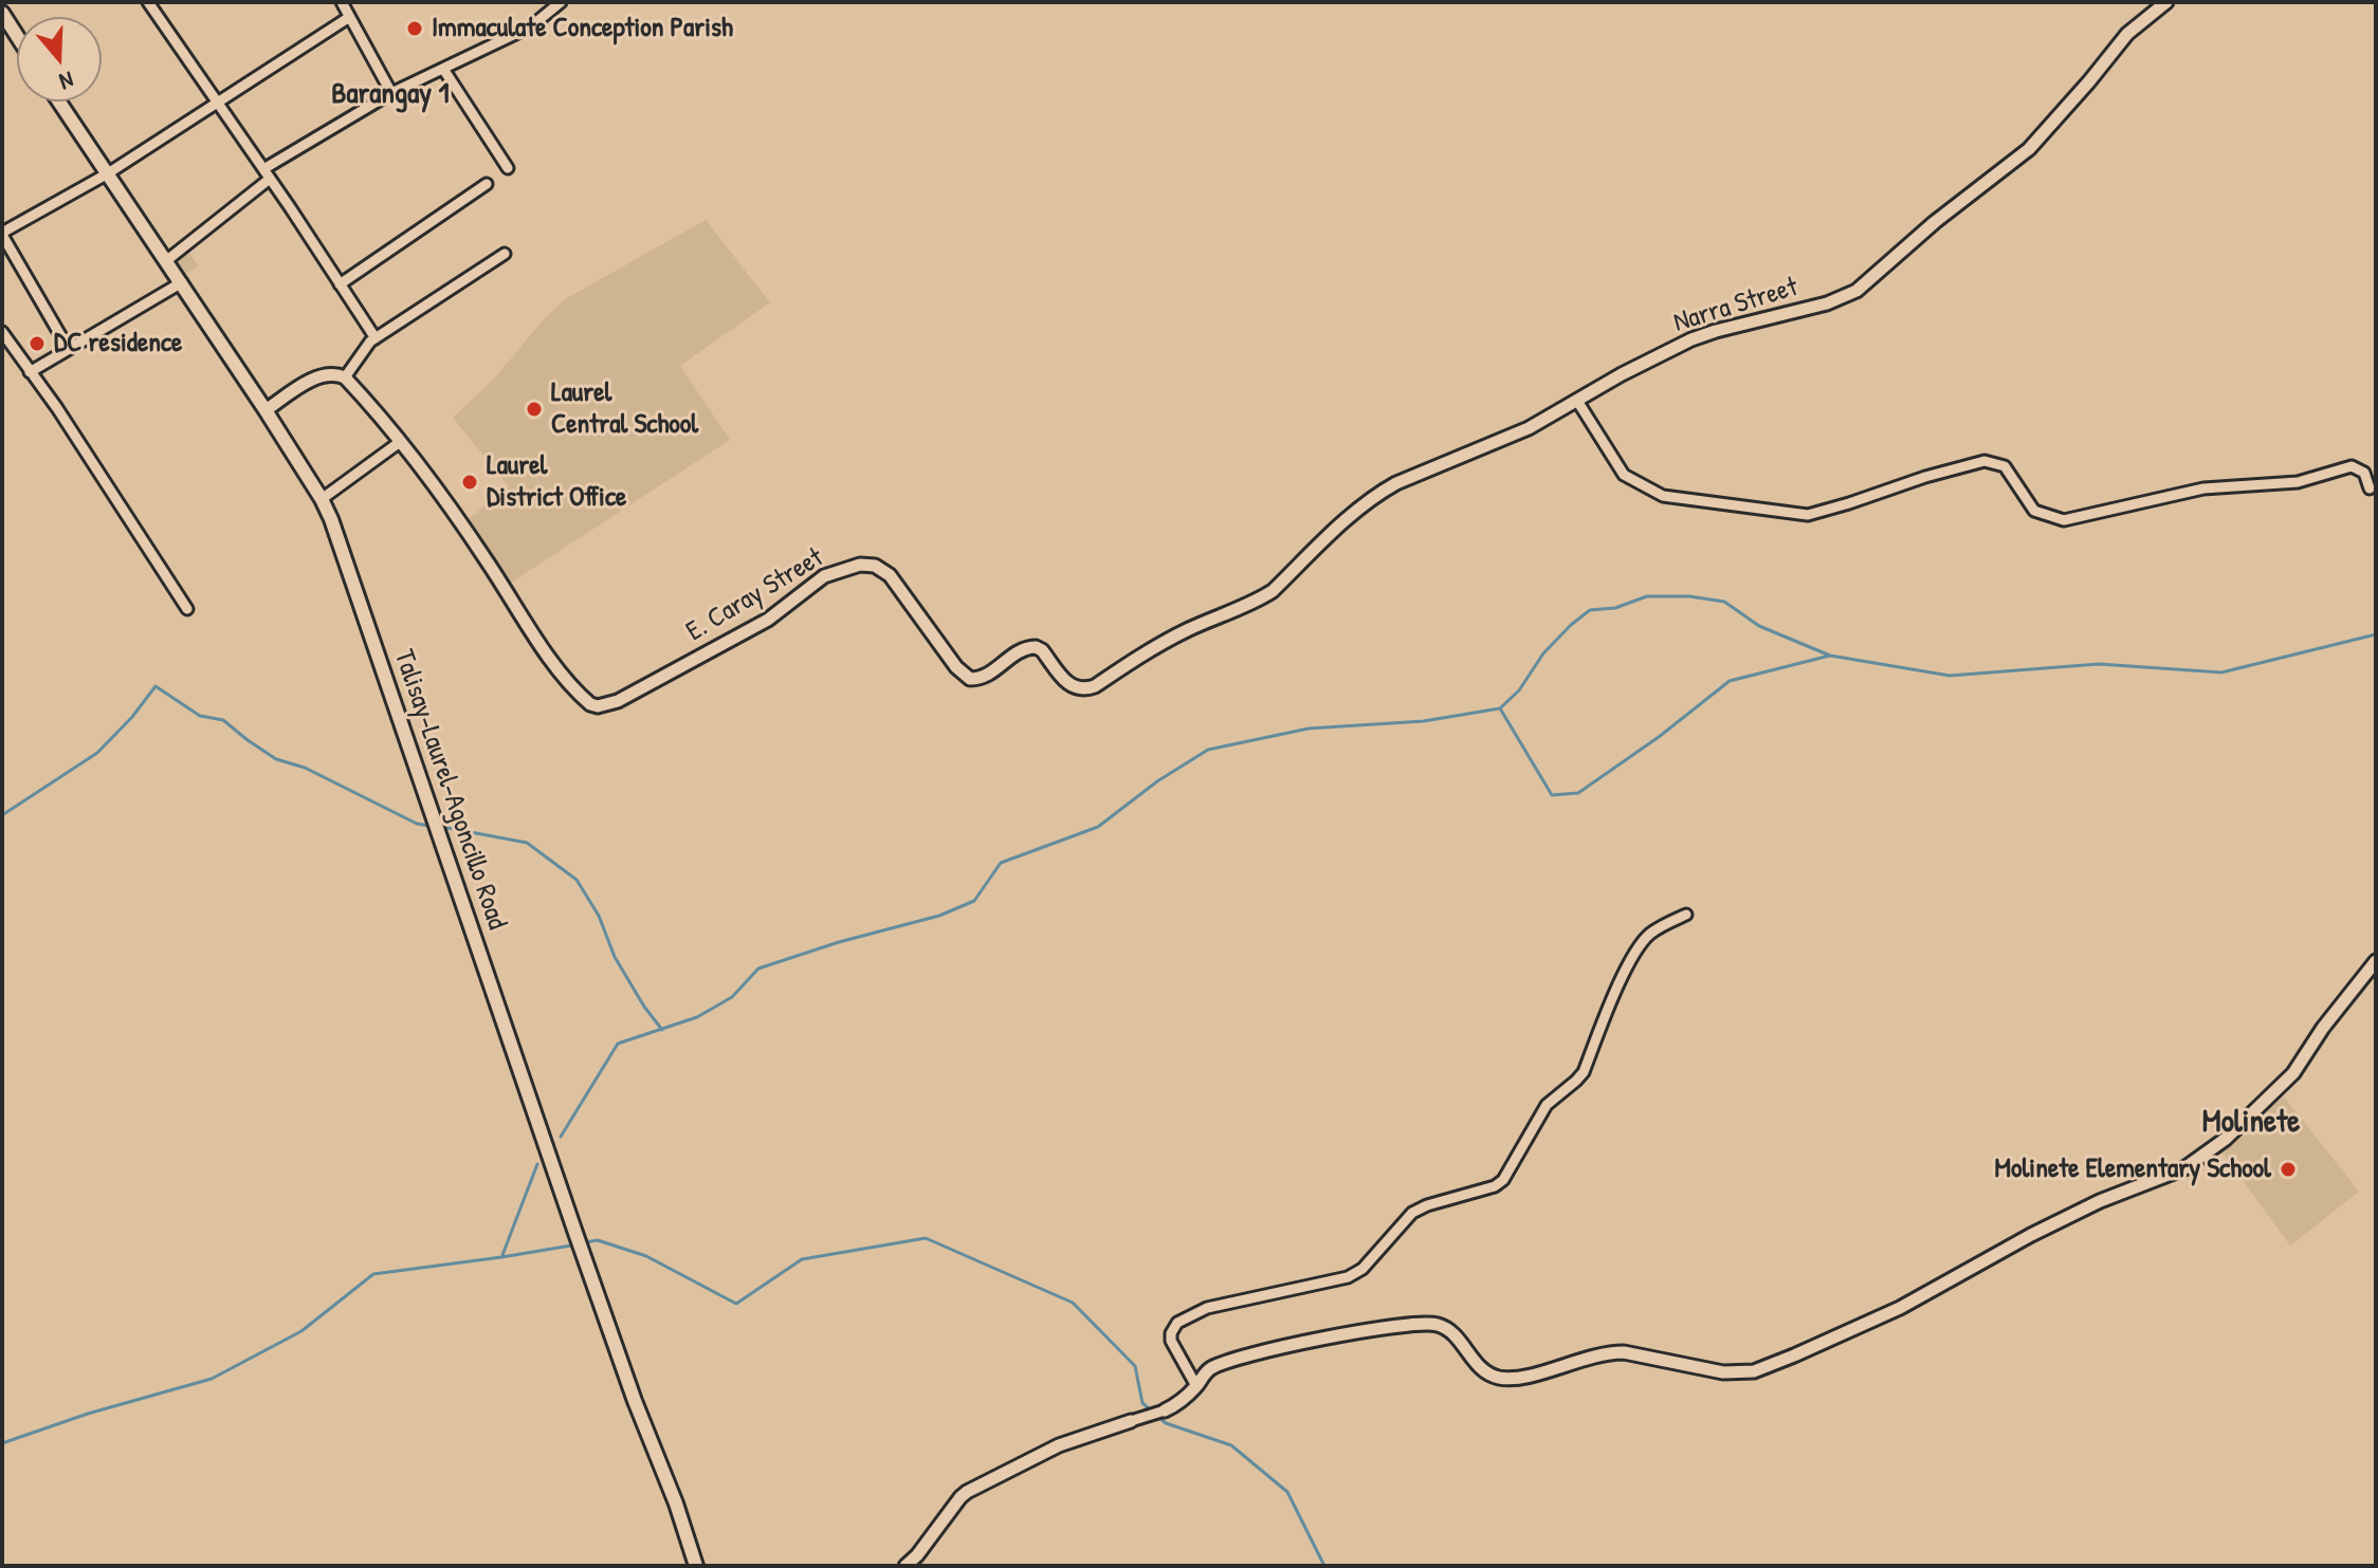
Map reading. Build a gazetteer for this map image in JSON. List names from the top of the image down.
{
  "streets": {
    "main road": ["Talisay-Laurel-Agoncillo Road"],
    "street": ["Narra Street", "E. Caray Street"]
  },
  "crossings": [
    ["Narra Street", "E. Caray Street"]
  ],
  "districts": ["Barangay 1", "Molinete"],
  "places": [
    "Immaculate Conception Parish",
    "DC residence",
    "Laurel Central School",
    "Laurel District Office",
    "Molinete Elementary School"
  ],
  "north": "bottom"
}
